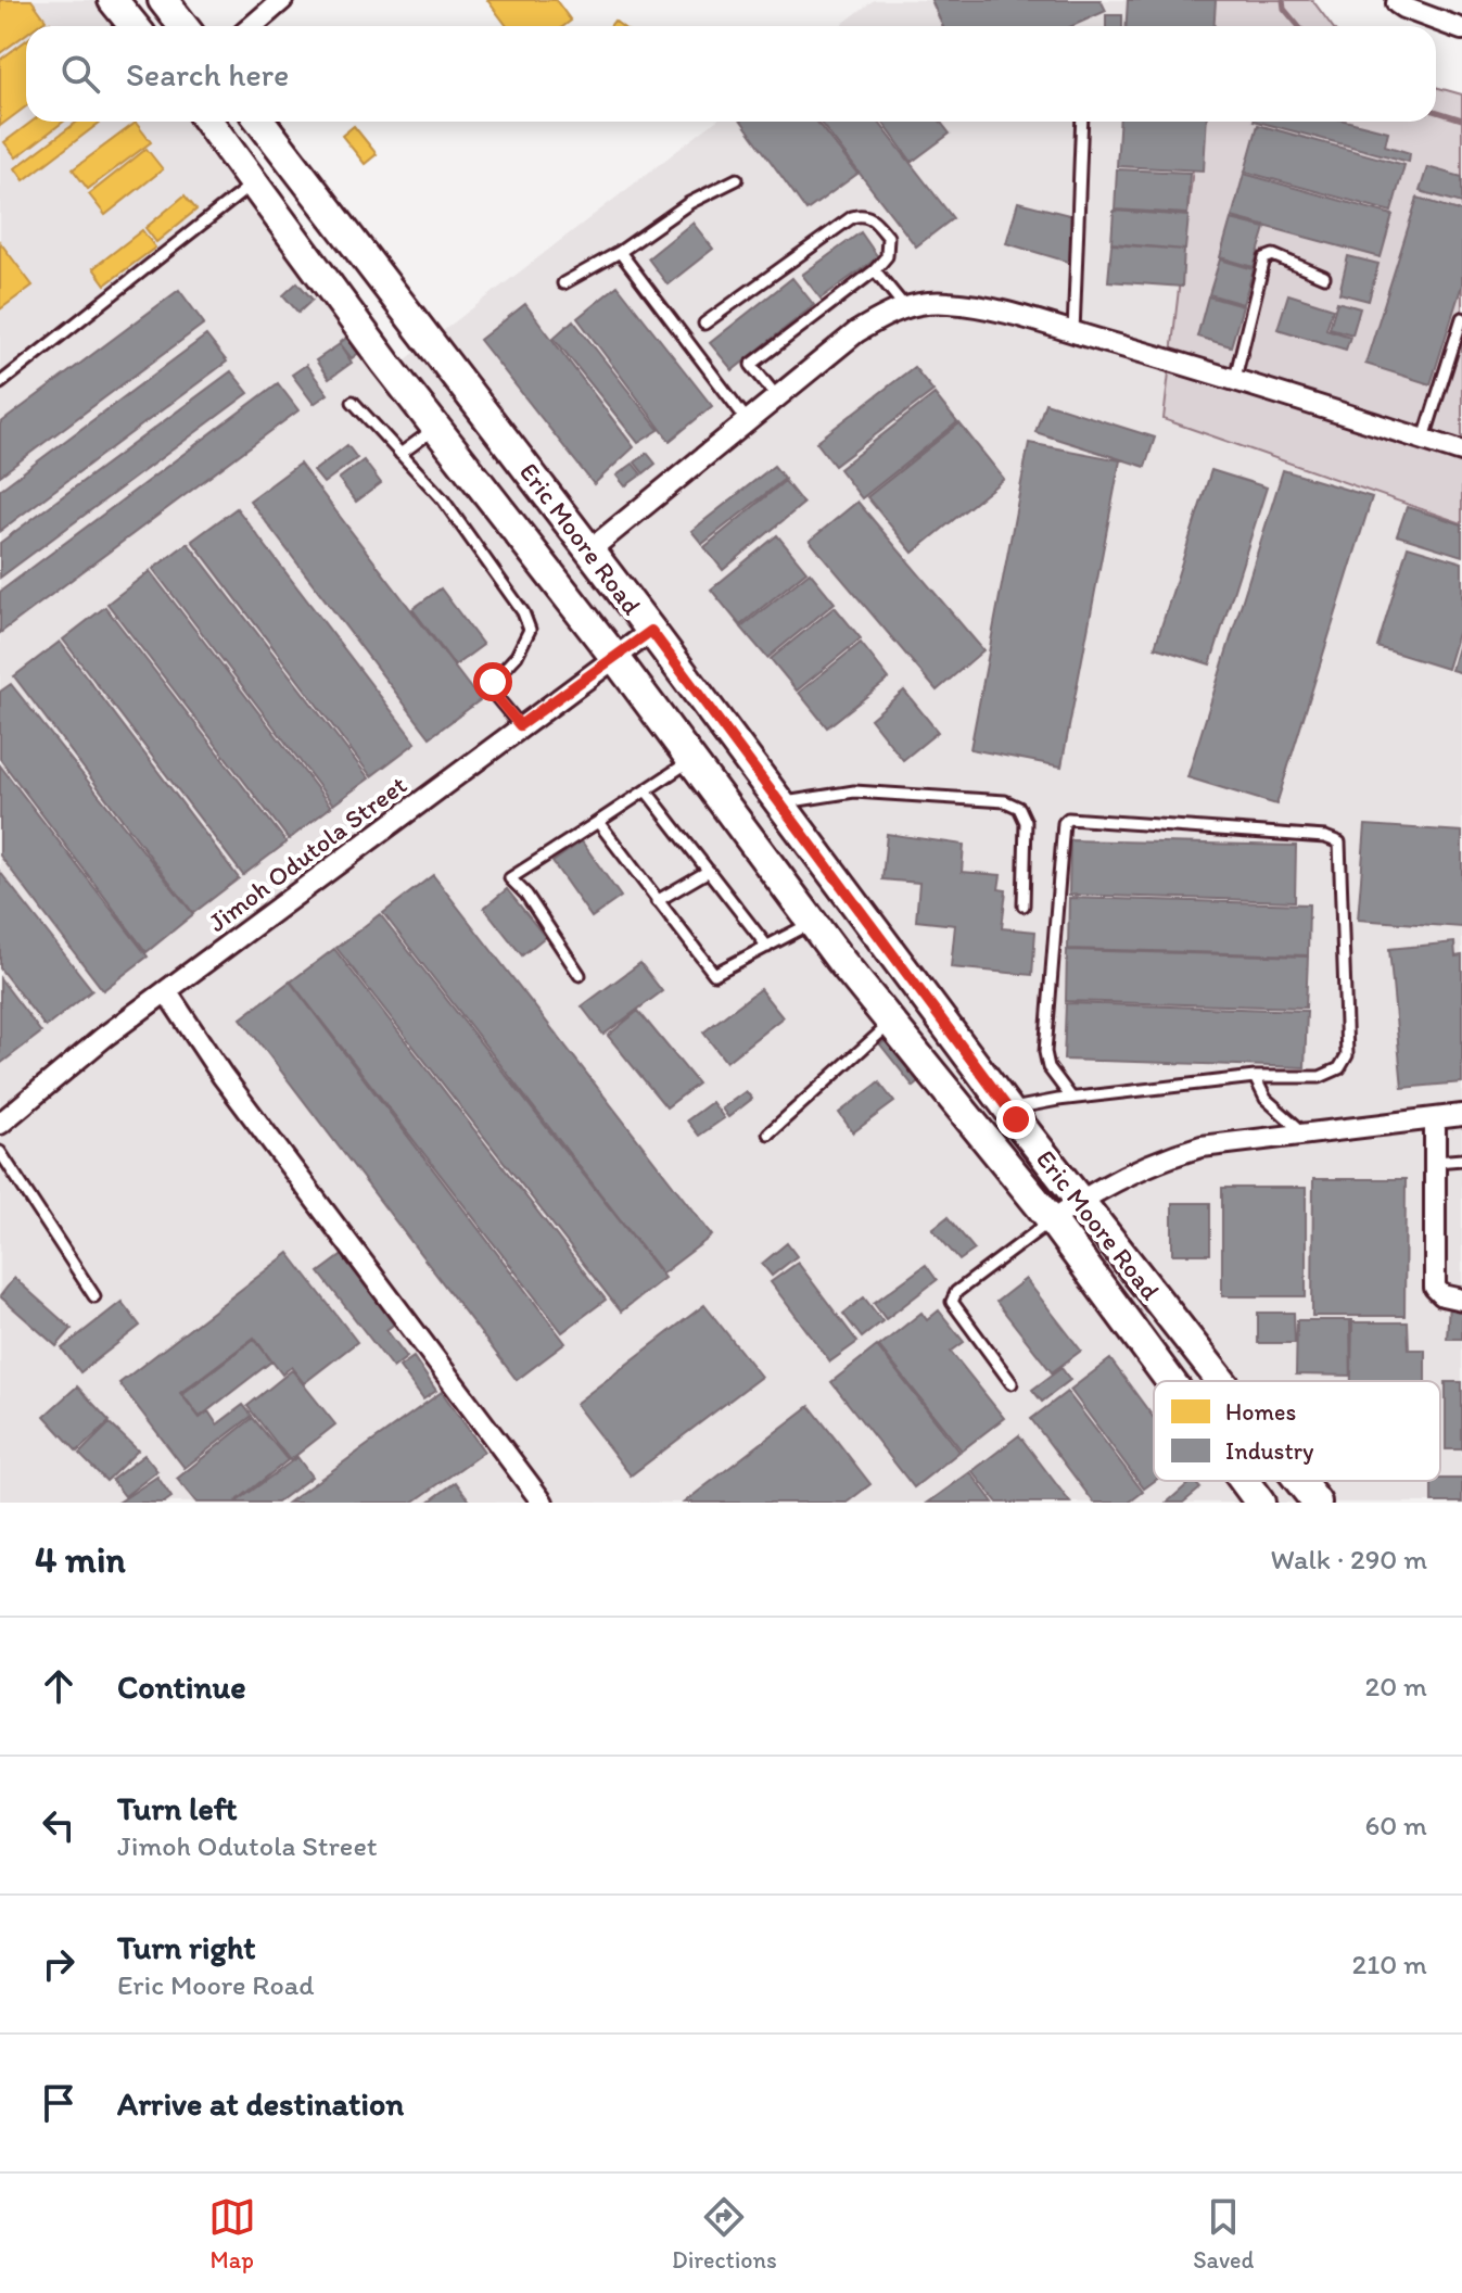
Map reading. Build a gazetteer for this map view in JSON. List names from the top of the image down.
{
  "streets": {
    "street": ["Eric Moore Road", "Jimoh Odutola Street"]
  },
  "crossings": [
    ["Eric Moore Road", "Jimoh Odutola Street"]
  ],
  "legend": ["Homes", "Industry"],
  "page": {
    "search": "Search here",
    "heading": ["4 min", "Walk · 290 m"],
    "list": [
      ["Continue", "20 m"],
      ["Turn left", "Jimoh Odutola Street", "60 m"],
      ["Turn right", "Eric Moore Road", "210 m"],
      "Arrive at destination"
    ],
    "nav": ["Map", "Directions", "Saved"]
  }
}
